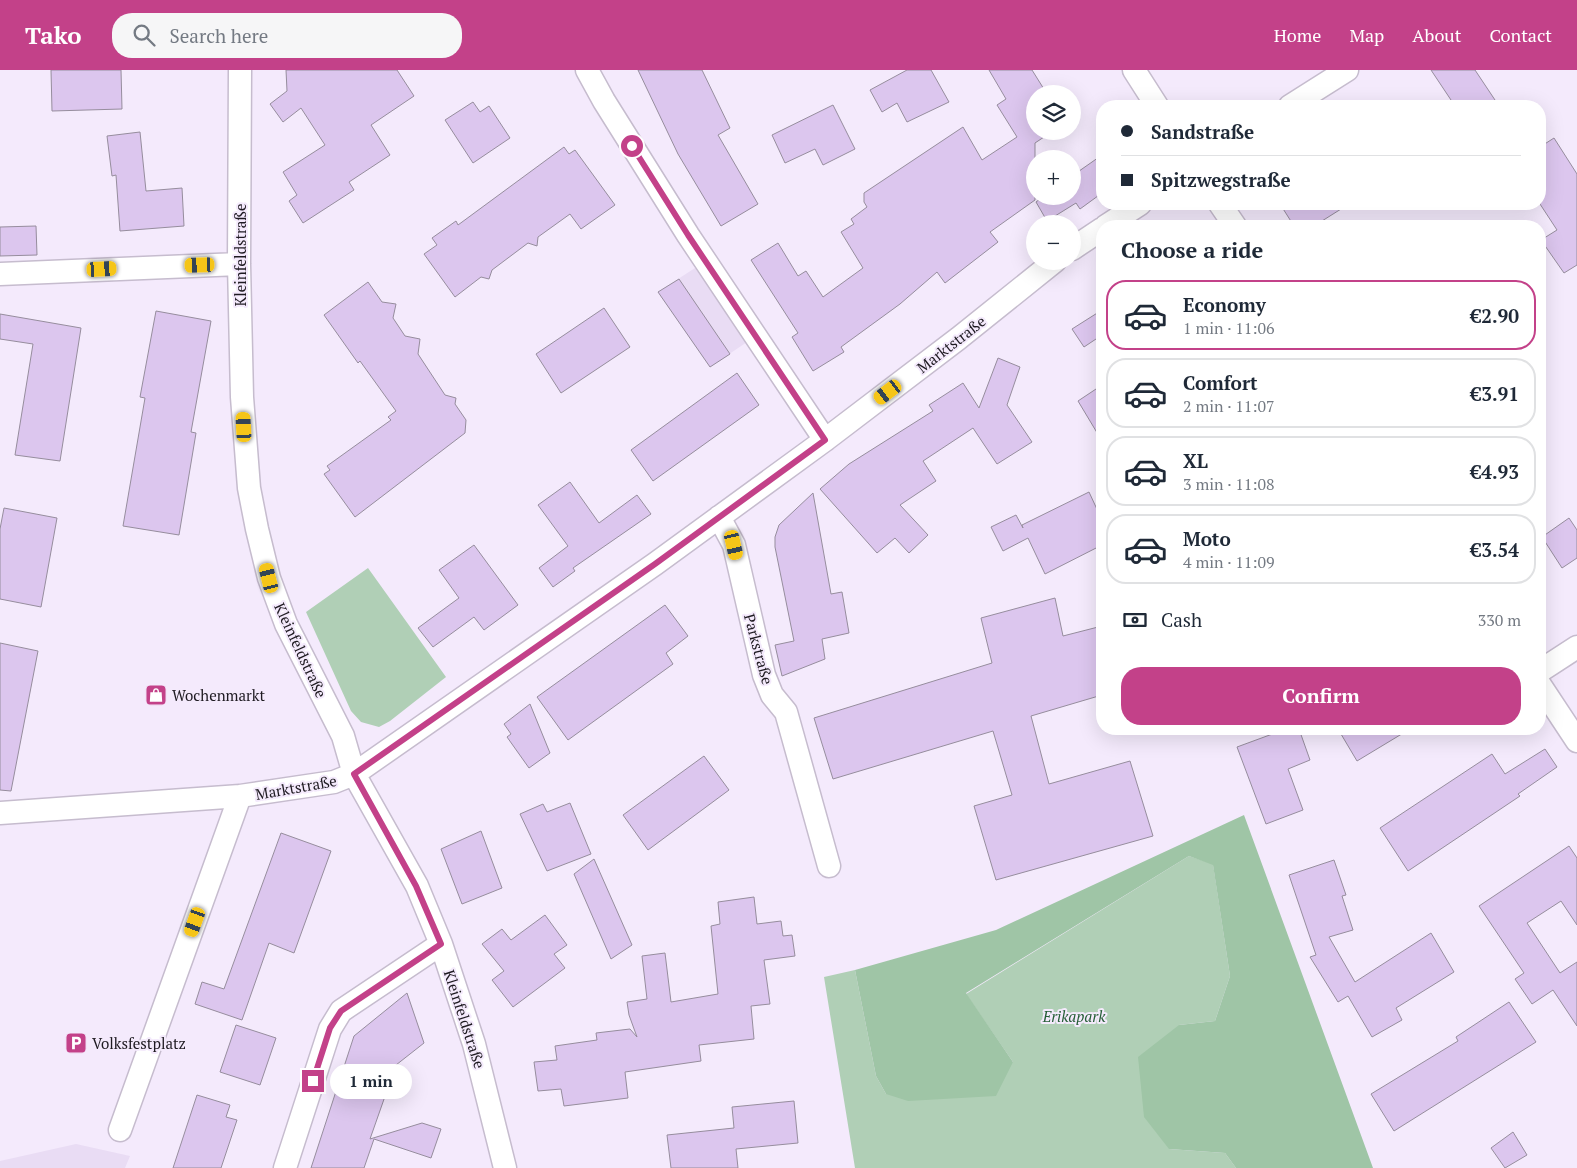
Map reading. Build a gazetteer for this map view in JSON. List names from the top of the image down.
{
  "streets": {
    "street": ["Kleinfeldstraße", "Marktstraße", "Parkstraße"]
  },
  "crossings": [
    ["Kleinfeldstraße", "Marktstraße"],
    ["Marktstraße", "Parkstraße"]
  ],
  "parks": ["Erikapark"],
  "places": {
    "shop": ["Wochenmarkt"],
    "parking": ["Volksfestplatz"]
  },
  "page": {
    "header": "Tako",
    "search": "Search here",
    "nav": [
      "Home",
      "Map",
      "About",
      "Contact"
    ],
    "map_buttons": ["+", "−"],
    "banner": ["Sandstraße", "Spitzwegstraße"],
    "heading": "Choose a ride",
    "list": [
      {
        "name": "Economy",
        "note": "1 min · 11:06",
        "value": "€2.90"
      },
      {
        "name": "Comfort",
        "note": "2 min · 11:07",
        "value": "€3.91"
      },
      {
        "name": "XL",
        "note": "3 min · 11:08",
        "value": "€4.93"
      },
      {
        "name": "Moto",
        "note": "4 min · 11:09",
        "value": "€3.54"
      }
    ],
    "pay": ["Cash", "330 m"],
    "buttons": "Confirm",
    "bubble": "1 min"
  }
}
